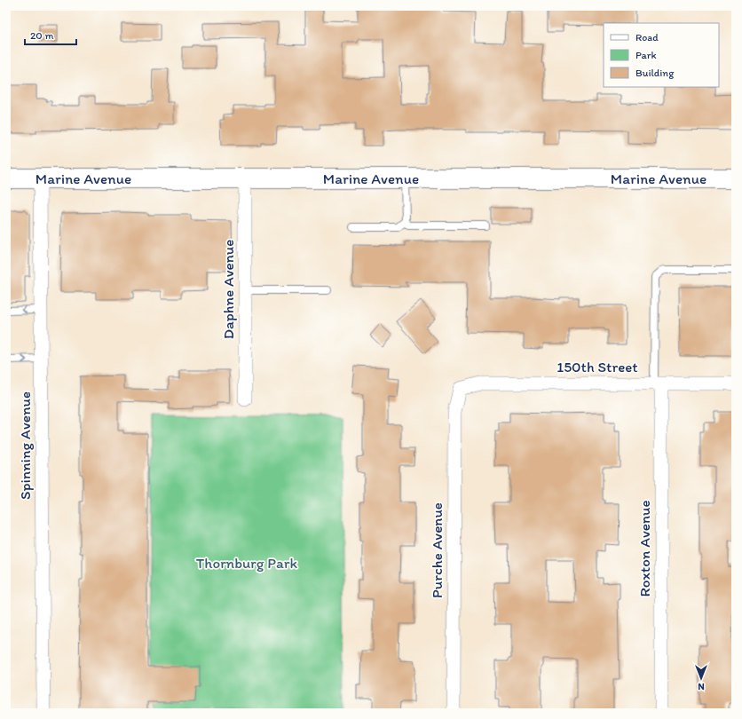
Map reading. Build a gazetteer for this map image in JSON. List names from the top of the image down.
{
  "streets": {
    "main road": ["Marine Avenue"],
    "street": [
      "Daphne Avenue",
      "150th Street",
      "Spinning Avenue",
      "Roxton Avenue",
      "Purche Avenue"
    ]
  },
  "crossings": [
    ["Marine Avenue", "Daphne Avenue"],
    ["Marine Avenue", "Spinning Avenue"],
    ["150th Street", "Roxton Avenue"],
    ["150th Street", "Purche Avenue"]
  ],
  "parks": ["Thornburg Park"],
  "legend": ["Road", "Park", "Building"],
  "scale_bar": "20 m",
  "north": "bottom"
}
